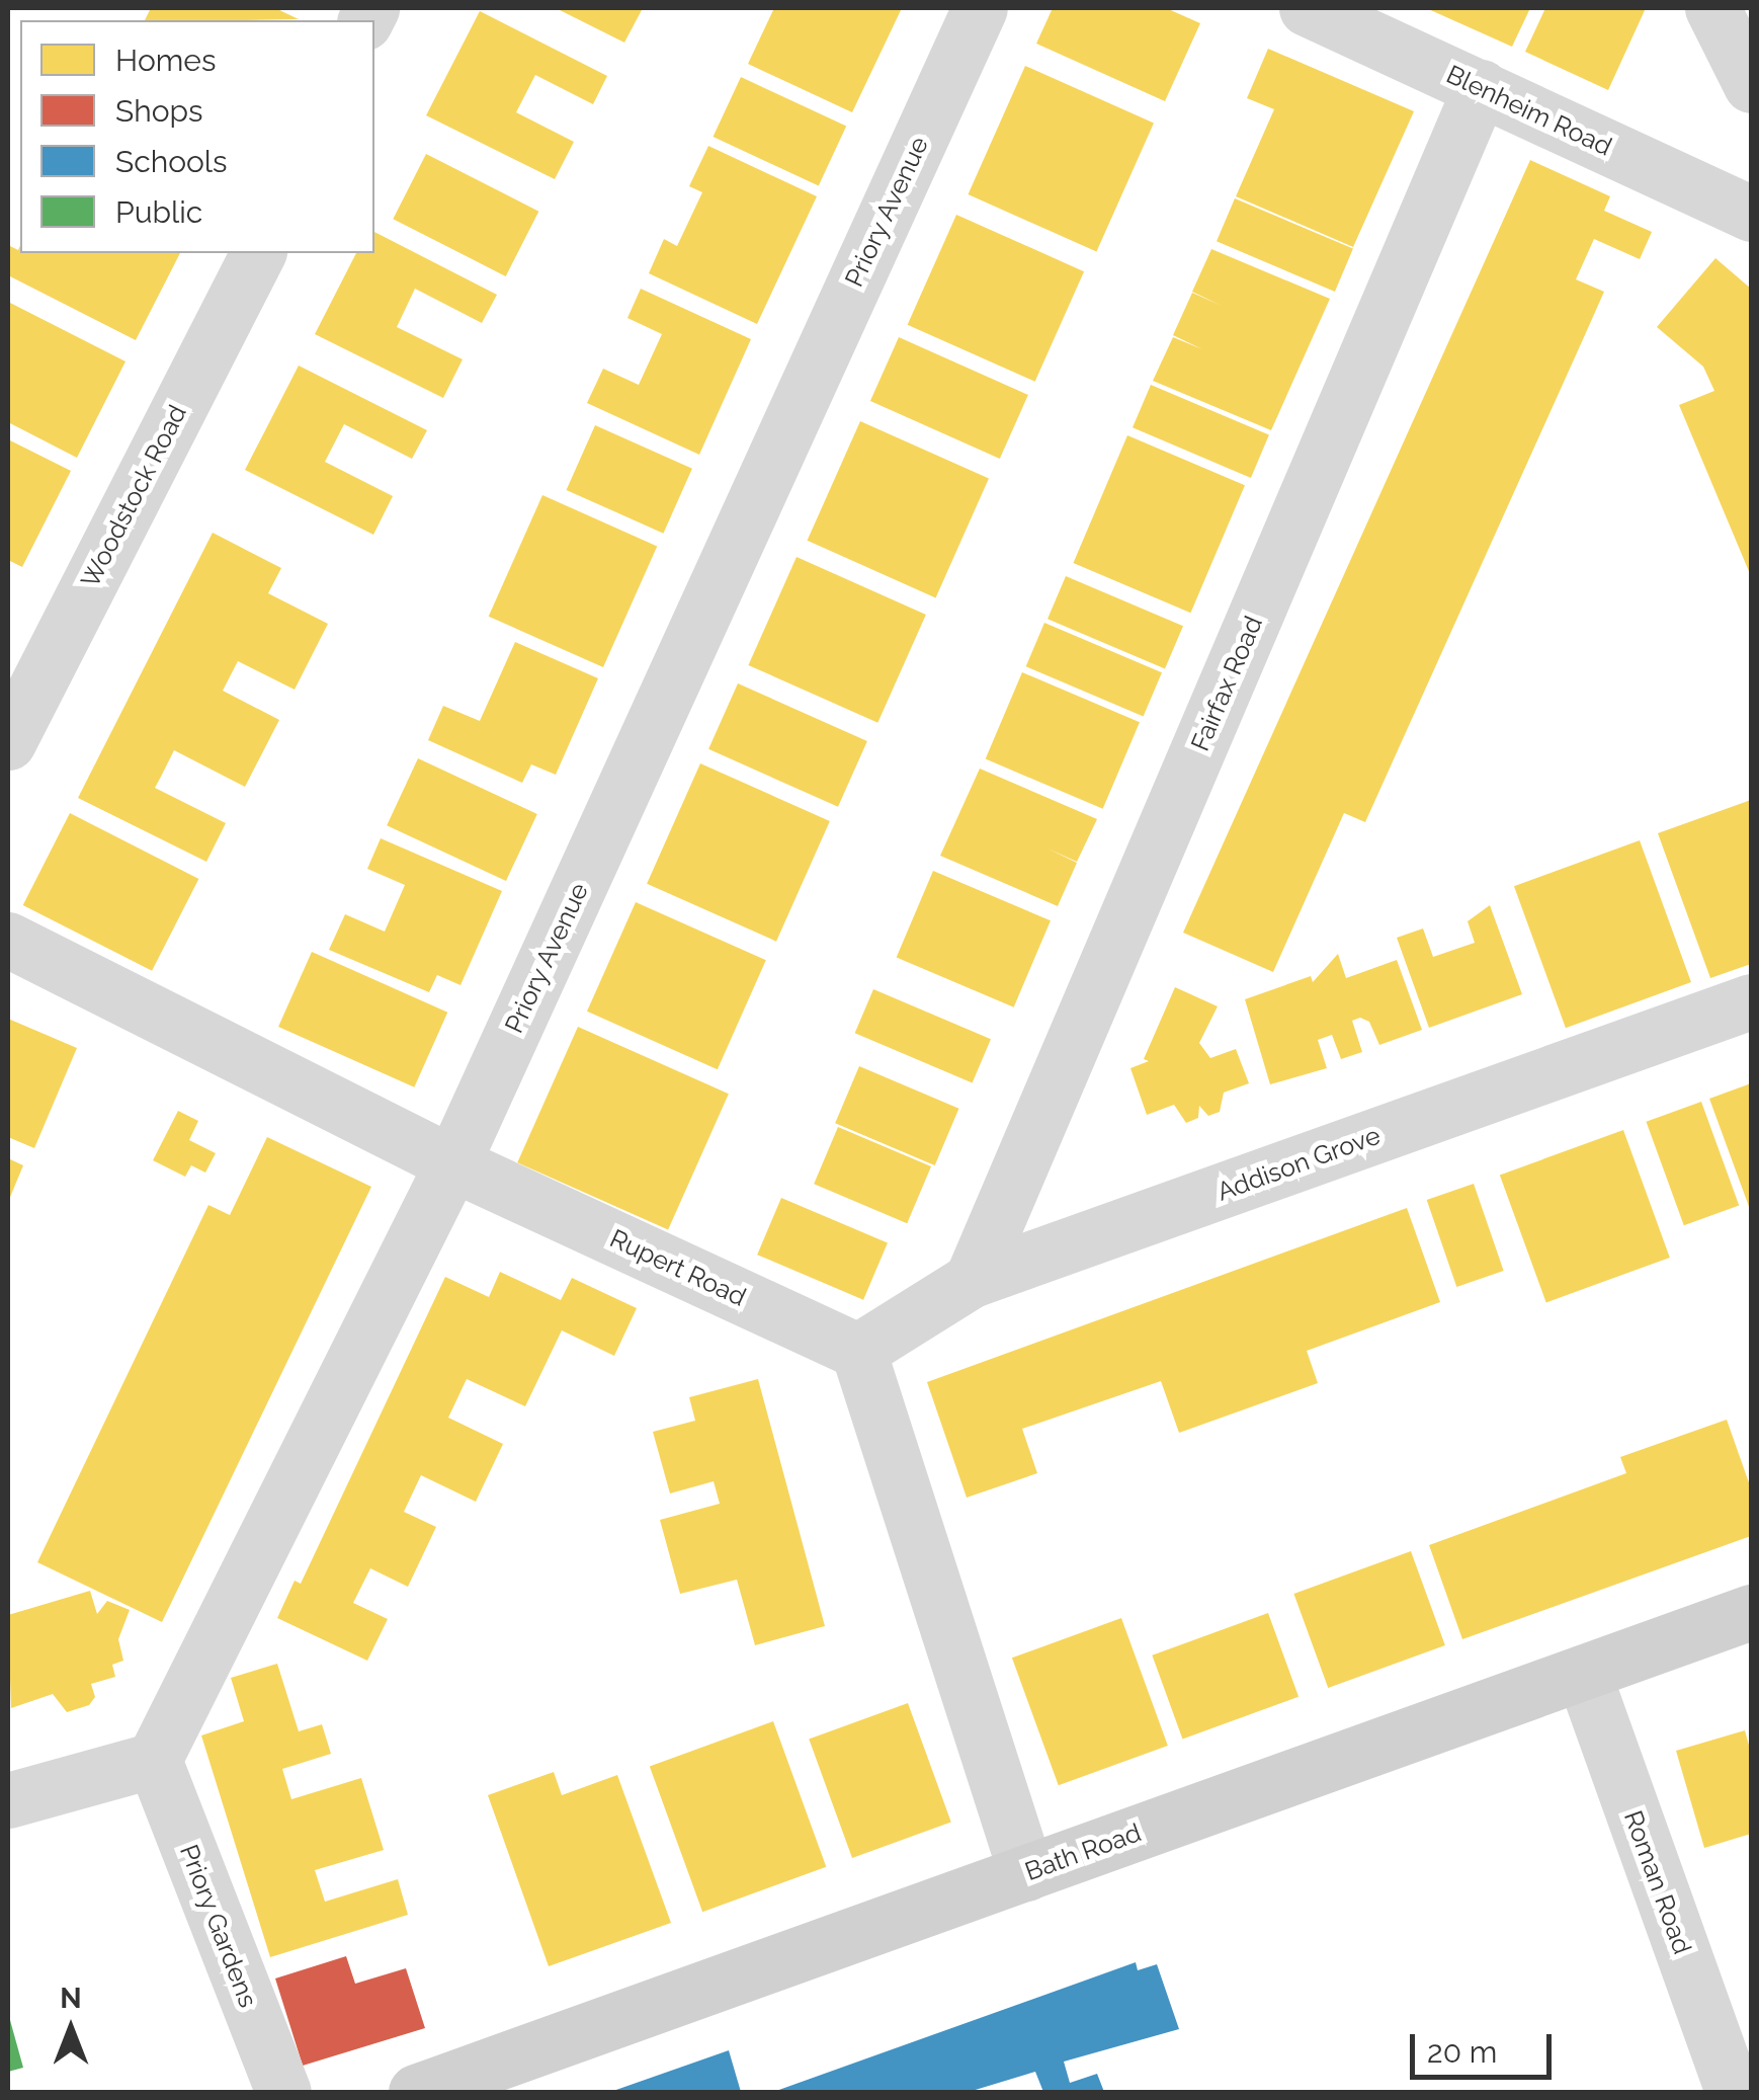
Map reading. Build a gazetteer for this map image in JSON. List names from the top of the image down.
{
  "streets": {
    "main road": ["Bath Road"],
    "street": [
      "Blenheim Road",
      "Priory Avenue",
      "Woodstock Road",
      "Fairfax Road",
      "Addison Grove",
      "Rupert Road",
      "Roman Road",
      "Priory Gardens"
    ]
  },
  "crossings": [
    ["Blenheim Road", "Fairfax Road"],
    ["Priory Avenue", "Rupert Road"],
    ["Priory Avenue", "Priory Gardens"],
    ["Fairfax Road", "Addison Grove"],
    ["Addison Grove", "Rupert Road"],
    ["Bath Road", "Roman Road"]
  ],
  "legend": [
    "Homes",
    "Shops",
    "Schools",
    "Public"
  ],
  "scale_bar": "20 m",
  "north": "top"
}
